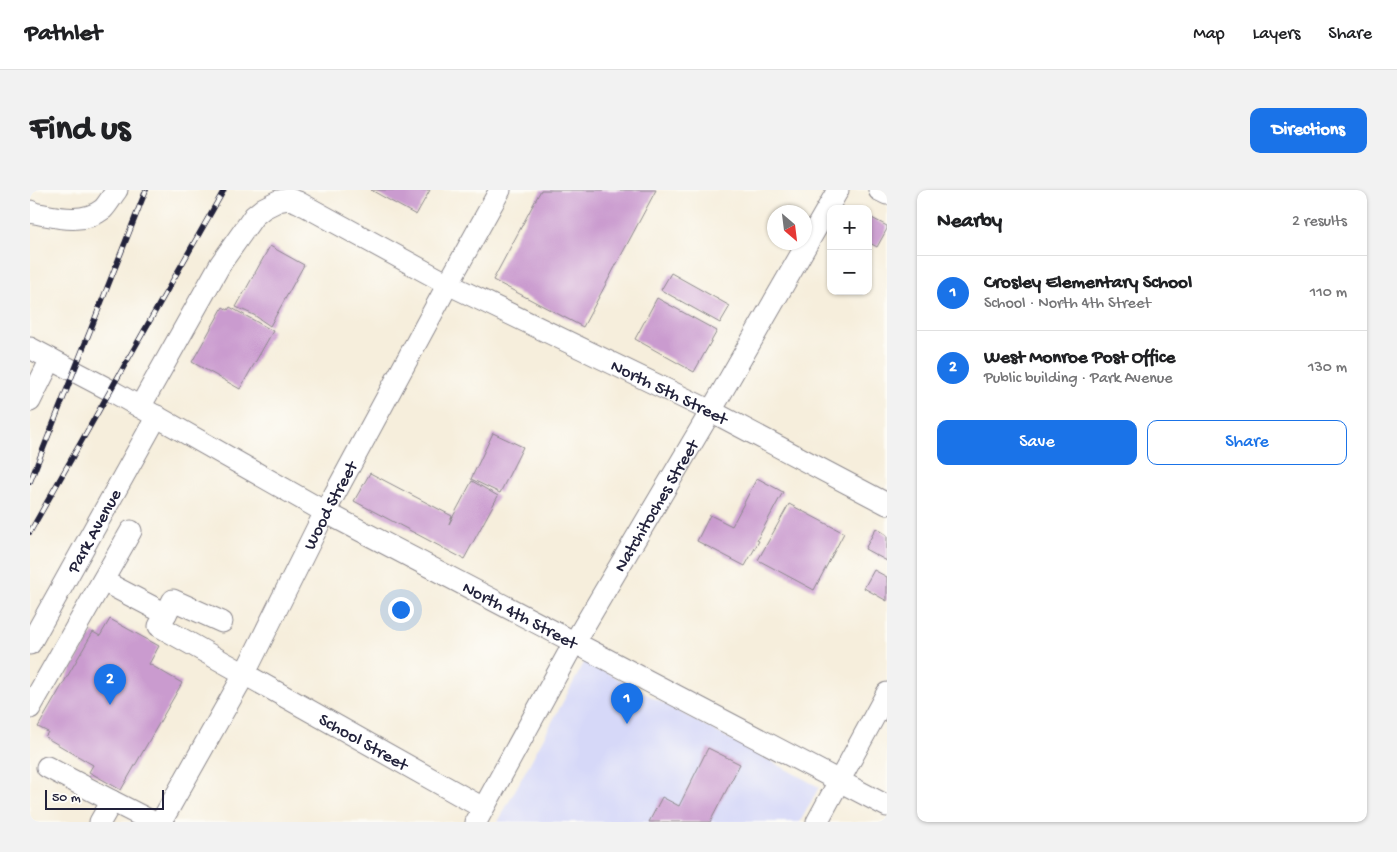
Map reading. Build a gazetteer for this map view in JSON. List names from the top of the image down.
{
  "streets": {
    "street": [
      "North 5th Street",
      "Wood Street",
      "Natchitoches Street",
      "Park Avenue",
      "North 4th Street",
      "School Street"
    ]
  },
  "crossings": [
    ["North 5th Street", "Wood Street"],
    ["North 5th Street", "Natchitoches Street"],
    ["North 5th Street", "Park Avenue"],
    ["North 5th Street", "North 4th Street"],
    ["Wood Street", "North 4th Street"],
    ["Wood Street", "School Street"],
    ["Natchitoches Street", "North 4th Street"],
    ["Natchitoches Street", "School Street"],
    ["Park Avenue", "North 4th Street"]
  ],
  "scale_bar": "50 m",
  "north": "bottom right",
  "page": {
    "header": "Pathlet",
    "nav": ["Map", "Layers", "Share"],
    "buttons": [
      "Directions",
      ["Save", "Share"]
    ],
    "title": "Find us",
    "heading": ["Nearby", "2 results"],
    "map_buttons": ["+", "−"],
    "list": [
      {
        "mark": "1",
        "name": "Crosley Elementary School",
        "note": "School · North 4th Street",
        "value": "110 m"
      },
      {
        "mark": "2",
        "name": "West Monroe Post Office",
        "note": "Public building · Park Avenue",
        "value": "130 m"
      }
    ],
    "pins": ["2", "1"],
    "scale": "50 m"
  }
}
